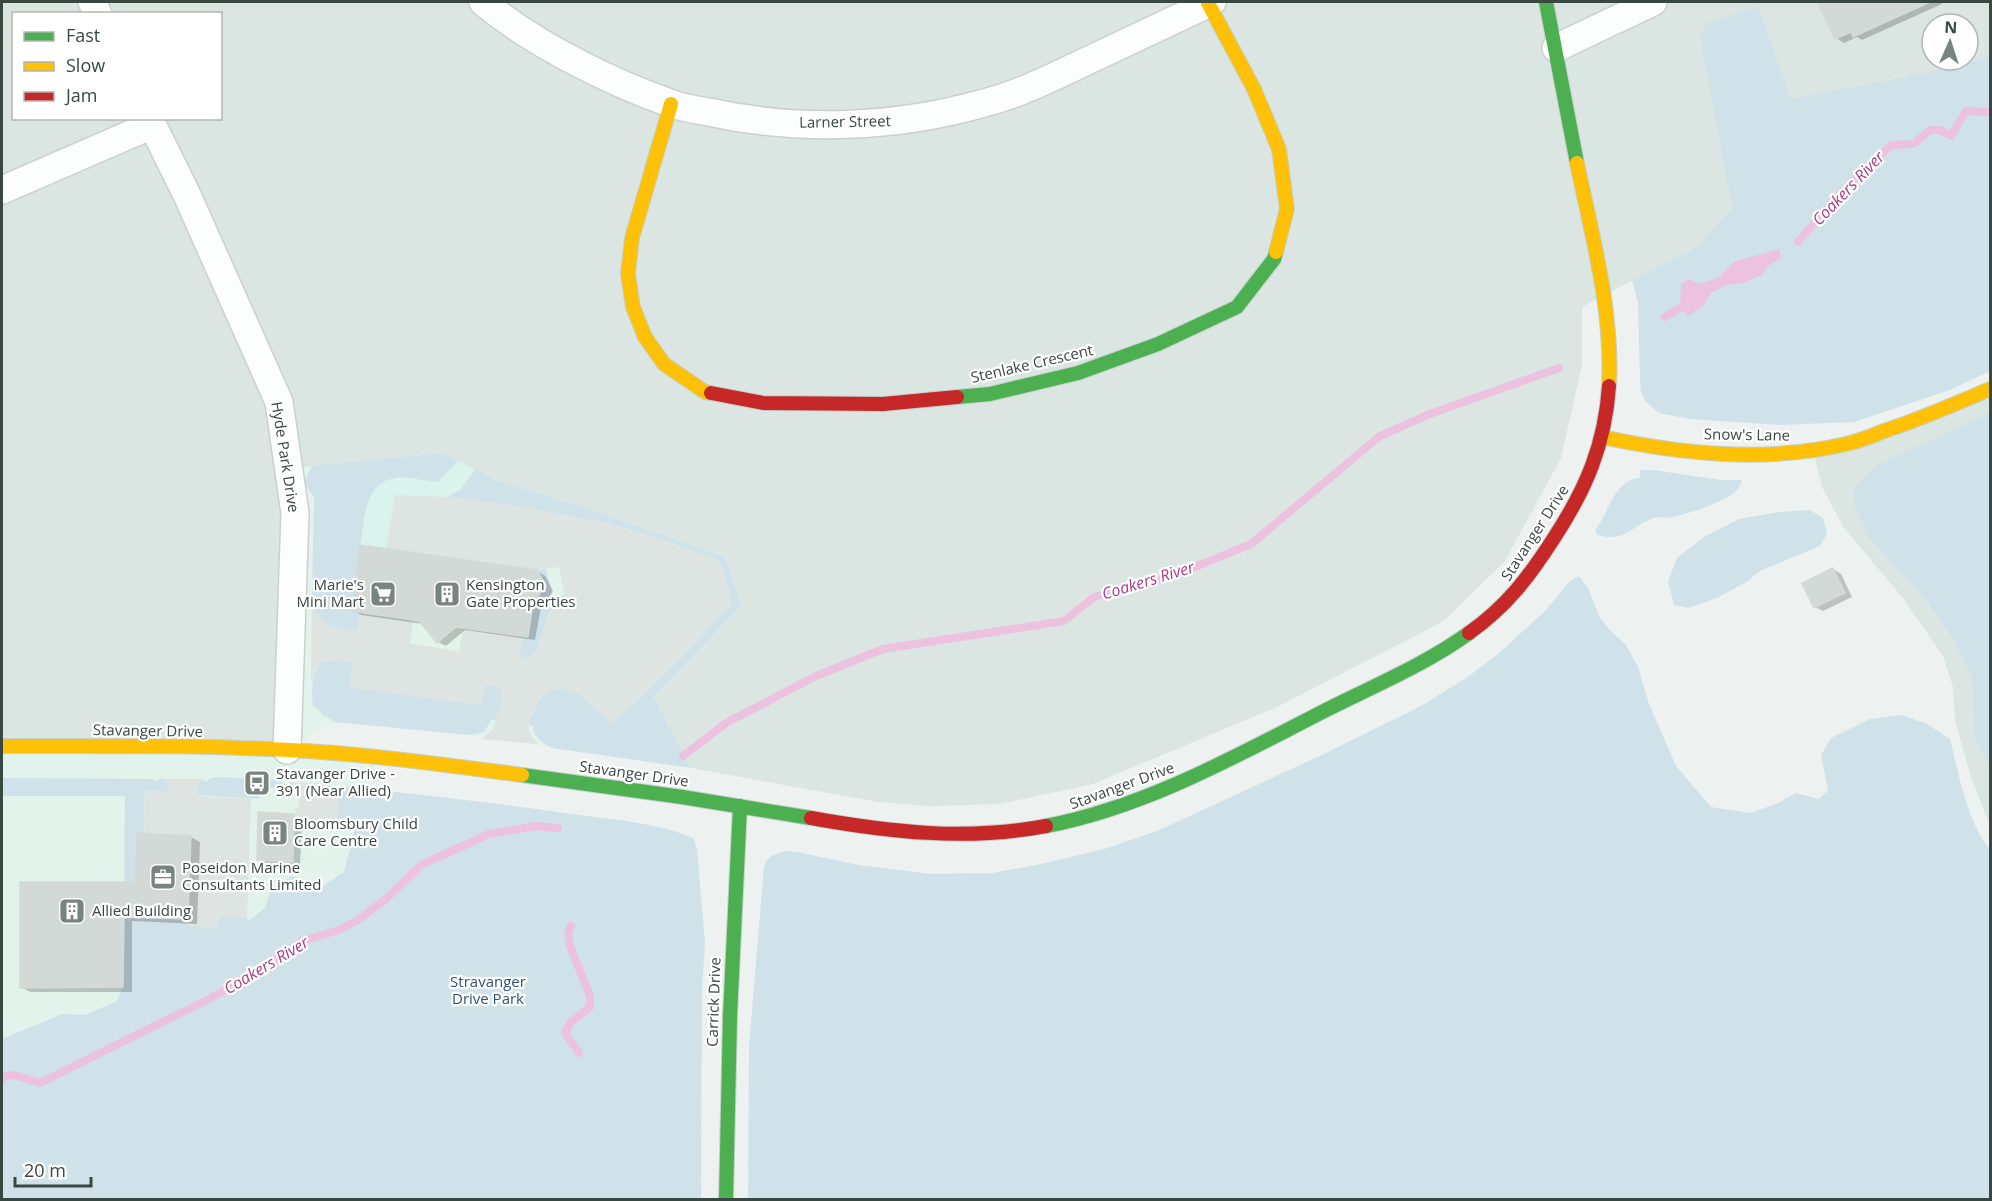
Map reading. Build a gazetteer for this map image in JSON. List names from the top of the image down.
{
  "streets": {
    "street": [
      "Larner Street",
      "Stenlake Crescent",
      "Snow's Lane",
      "Hyde Park Drive",
      "Stavanger Drive",
      "Carrick Drive"
    ]
  },
  "crossings": [
    ["Larner Street", "Stenlake Crescent"],
    ["Snow's Lane", "Stavanger Drive"],
    ["Hyde Park Drive", "Stavanger Drive"],
    ["Stavanger Drive", "Carrick Drive"]
  ],
  "water": ["Coakers River"],
  "parks": ["Stravanger Drive Park"],
  "places": {
    "supermarket": ["Marie's Mini Mart"],
    "building": ["Kensington Gate Properties", "Bloomsbury Child Care Centre", "Allied Building"],
    "bus stop": ["Stavanger Drive - 391 (Near Allied)"],
    "office": ["Poseidon Marine Consultants Limited"]
  },
  "legend": ["Fast", "Slow", "Jam"],
  "scale_bar": "20 m",
  "north": "top"
}
